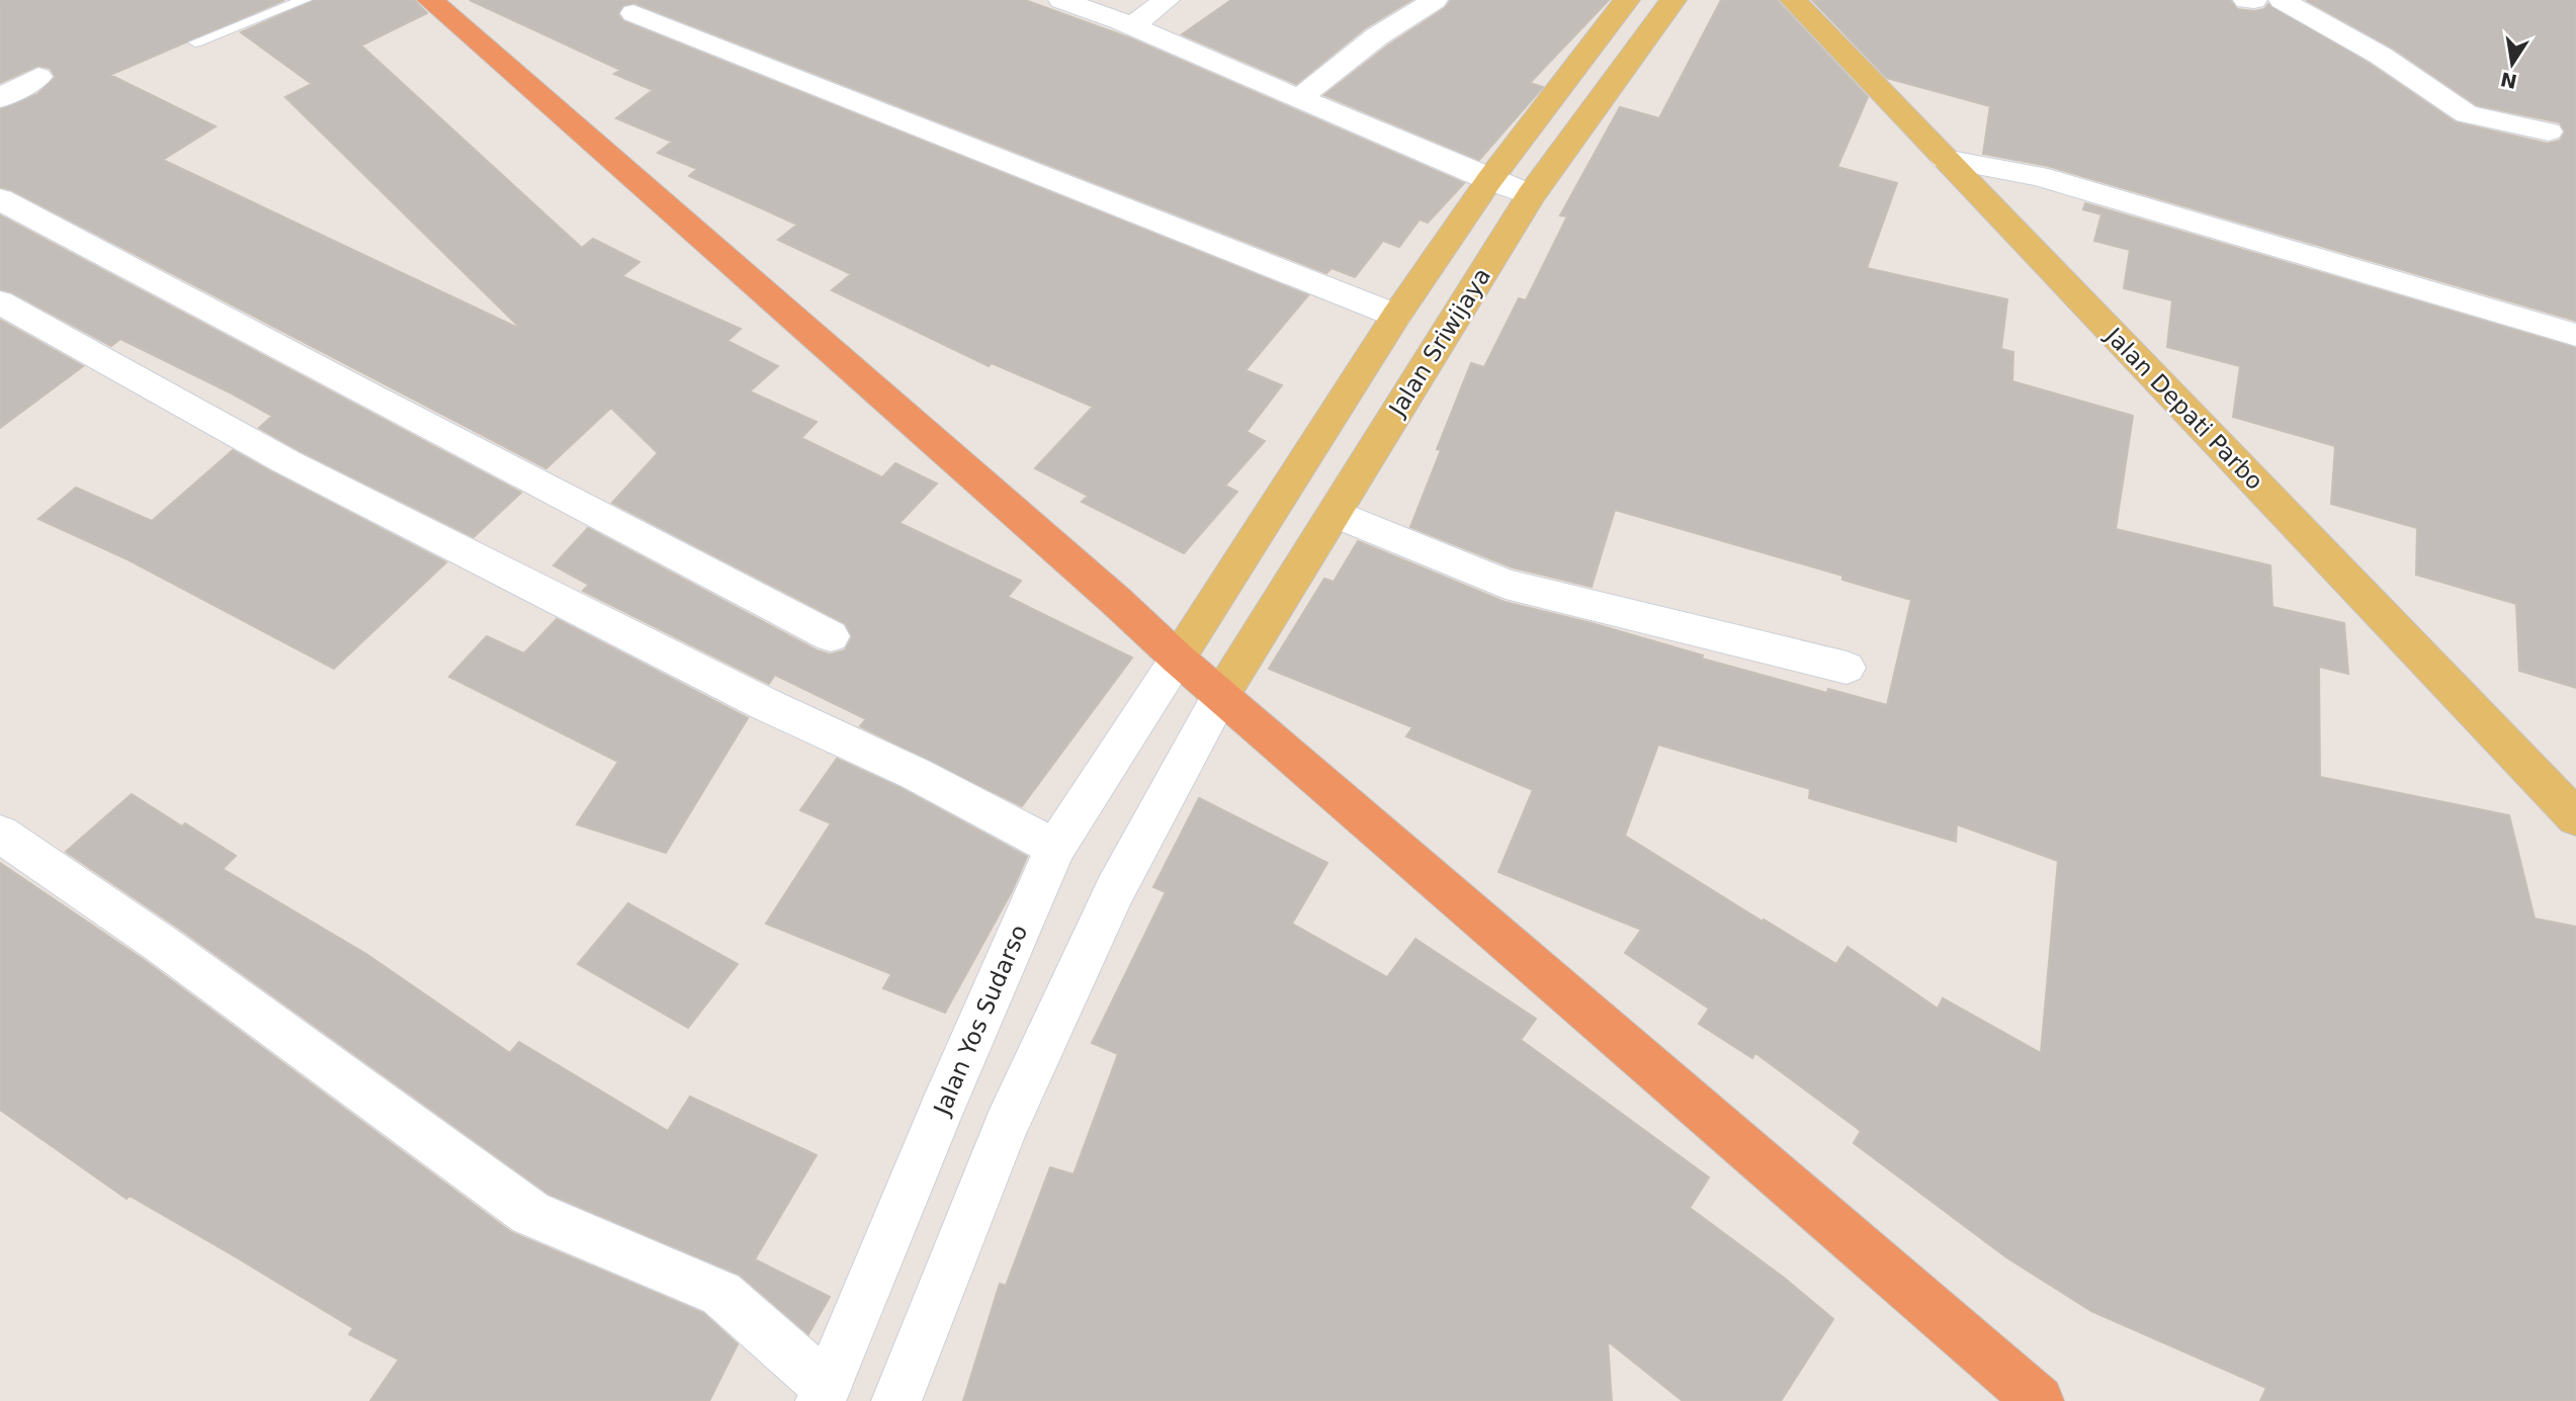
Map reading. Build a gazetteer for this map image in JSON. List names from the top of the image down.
{
  "streets": {
    "main road": ["Jalan Sriwijaya", "Jalan Depati Parbo"],
    "street": ["Jalan Yos Sudarso"]
  },
  "crossings": [
    ["Jalan Sriwijaya", "Jalan Yos Sudarso"]
  ],
  "north": "bottom"
}
